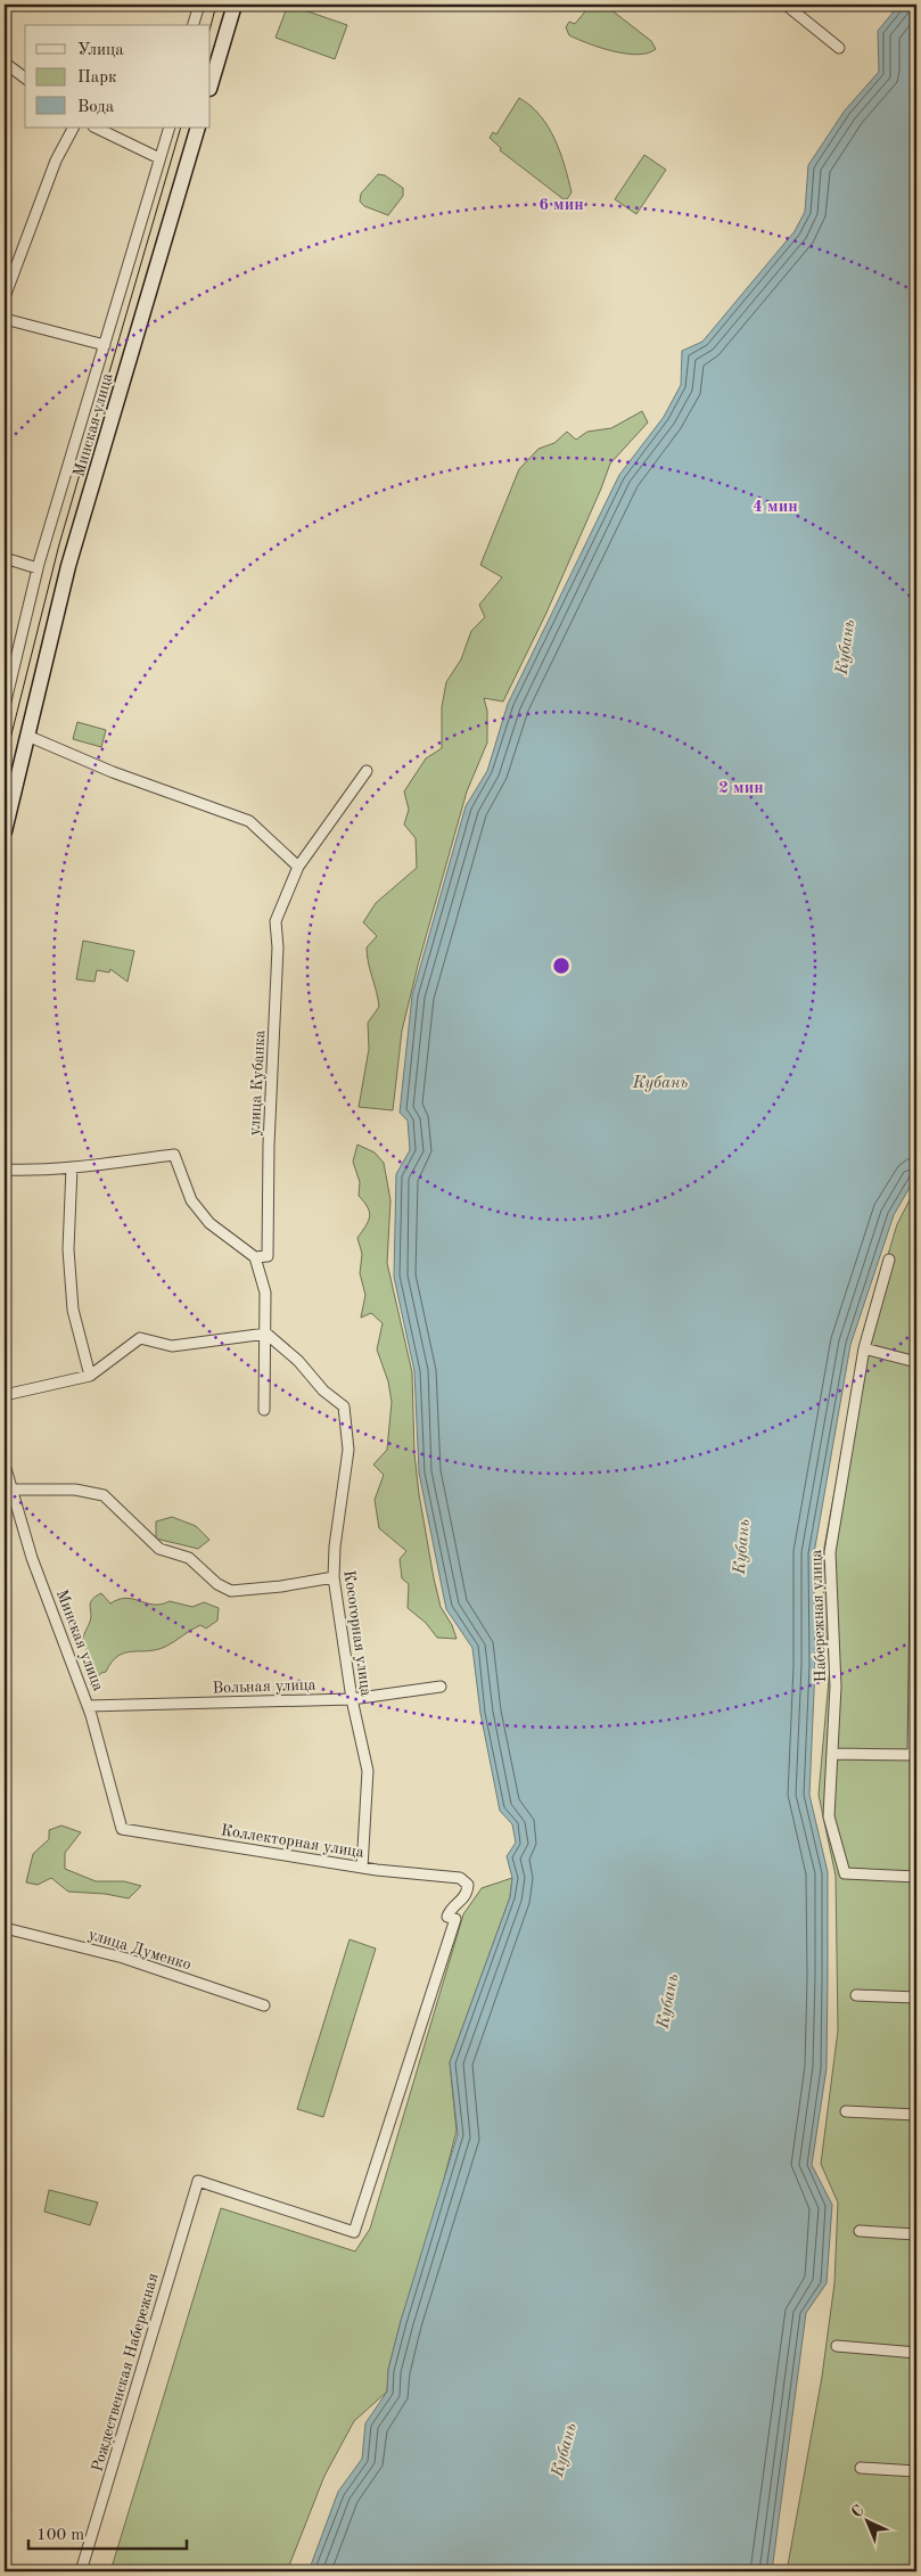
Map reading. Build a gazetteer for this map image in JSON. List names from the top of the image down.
{
  "streets": {
    "main road": ["Минская улица"],
    "street": [
      "улица Кубанка",
      "Набережная улица",
      "Косогорная улица",
      "Вольная улица",
      "Коллекторная улица",
      "улица Думенко",
      "Рождественская Набережная"
    ]
  },
  "crossings": [
    ["Минская улица", "Вольная улица"],
    ["Минская улица", "Коллекторная улица"],
    ["Косогорная улица", "Вольная улица"],
    ["Косогорная улица", "Коллекторная улица"],
    ["Коллекторная улица", "Рождественская Набережная"]
  ],
  "water": ["Кубань"],
  "legend": ["Улица", "Парк", "Вода"],
  "scale_bar": "100 m",
  "north": "top left",
  "rings": ["6 мин", "4 мин", "2 мин"]
}
